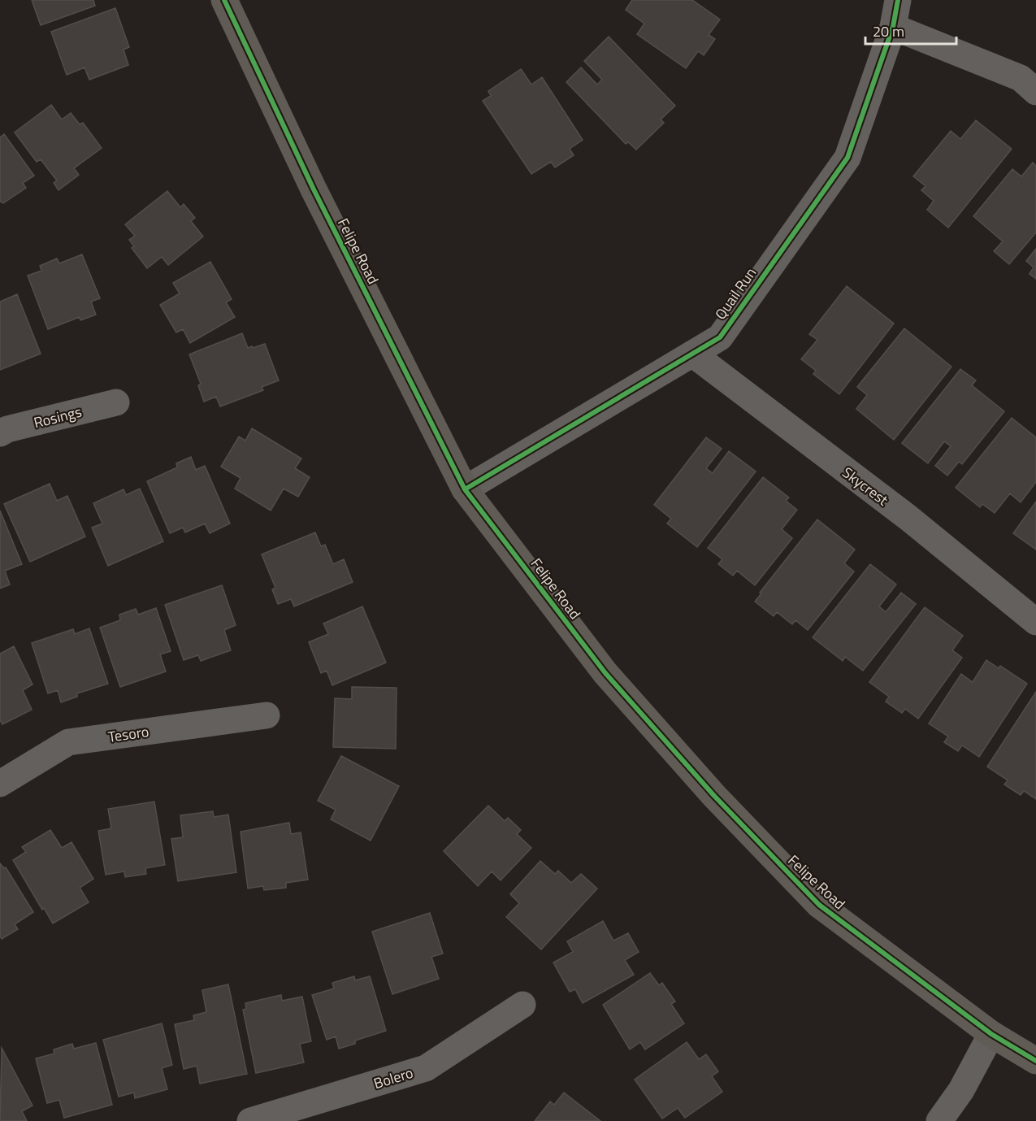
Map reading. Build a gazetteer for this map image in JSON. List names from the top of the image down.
{
  "streets": {
    "main road": ["Felipe Road"],
    "street": [
      "Quail Run",
      "Rosings",
      "Skycrest",
      "Tesoro",
      "Bolero"
    ]
  },
  "crossings": [
    ["Felipe Road", "Quail Run"],
    ["Quail Run", "Skycrest"]
  ],
  "scale_bar": "20 m"
}
